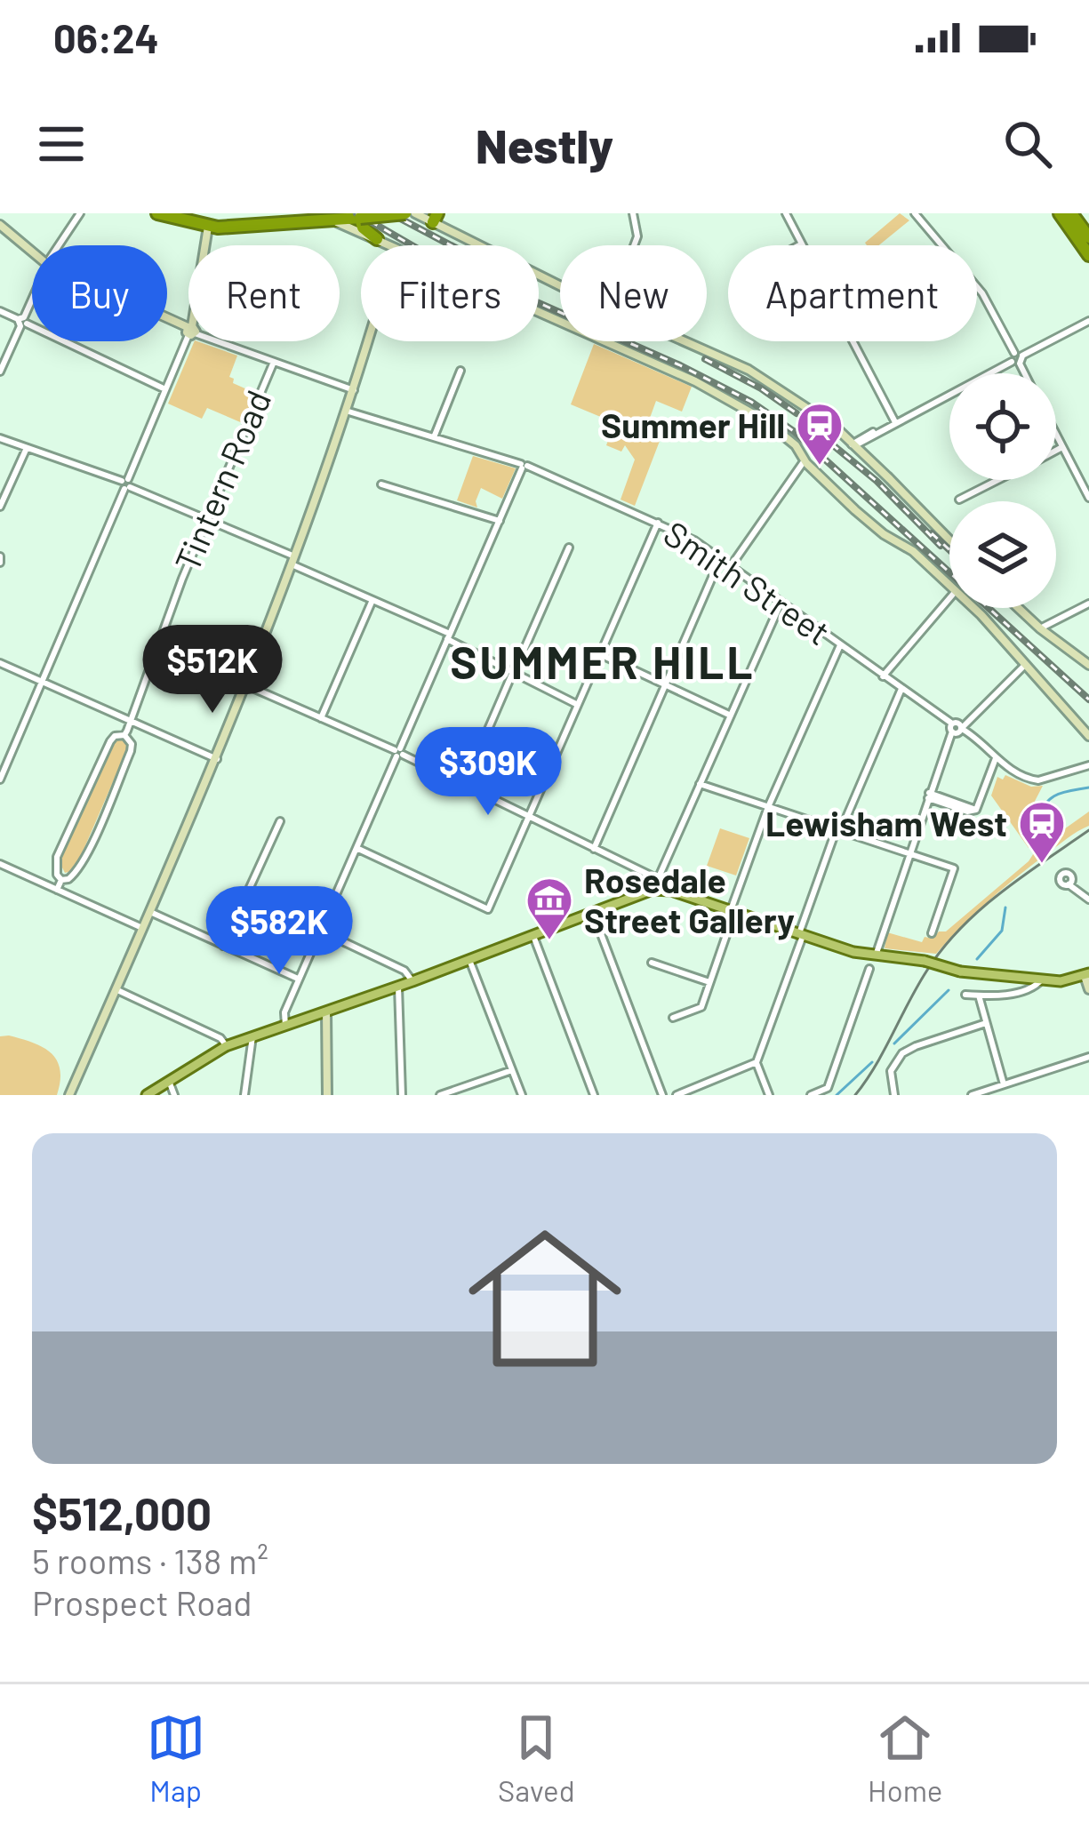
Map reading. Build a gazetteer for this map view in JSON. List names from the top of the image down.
{
  "streets": {
    "street": ["Tintern Road", "Smith Street"]
  },
  "districts": ["SUMMER HILL"],
  "places": {
    "station": ["Summer Hill", "Lewisham West"],
    "museum": ["Rosedale Street Gallery"]
  },
  "page": {
    "status": "06:24",
    "header": "Nestly",
    "chip": [
      "Buy",
      "Rent",
      "Filters",
      "New",
      "Apartment"
    ],
    "price": ["$512K", "$309K", "$582K"],
    "list": [
      {
        "name": "$512,000",
        "note": "5 rooms · 138 m² · Prospect Road"
      }
    ],
    "tabs": ["Map", "Saved", "Home"]
  }
}
